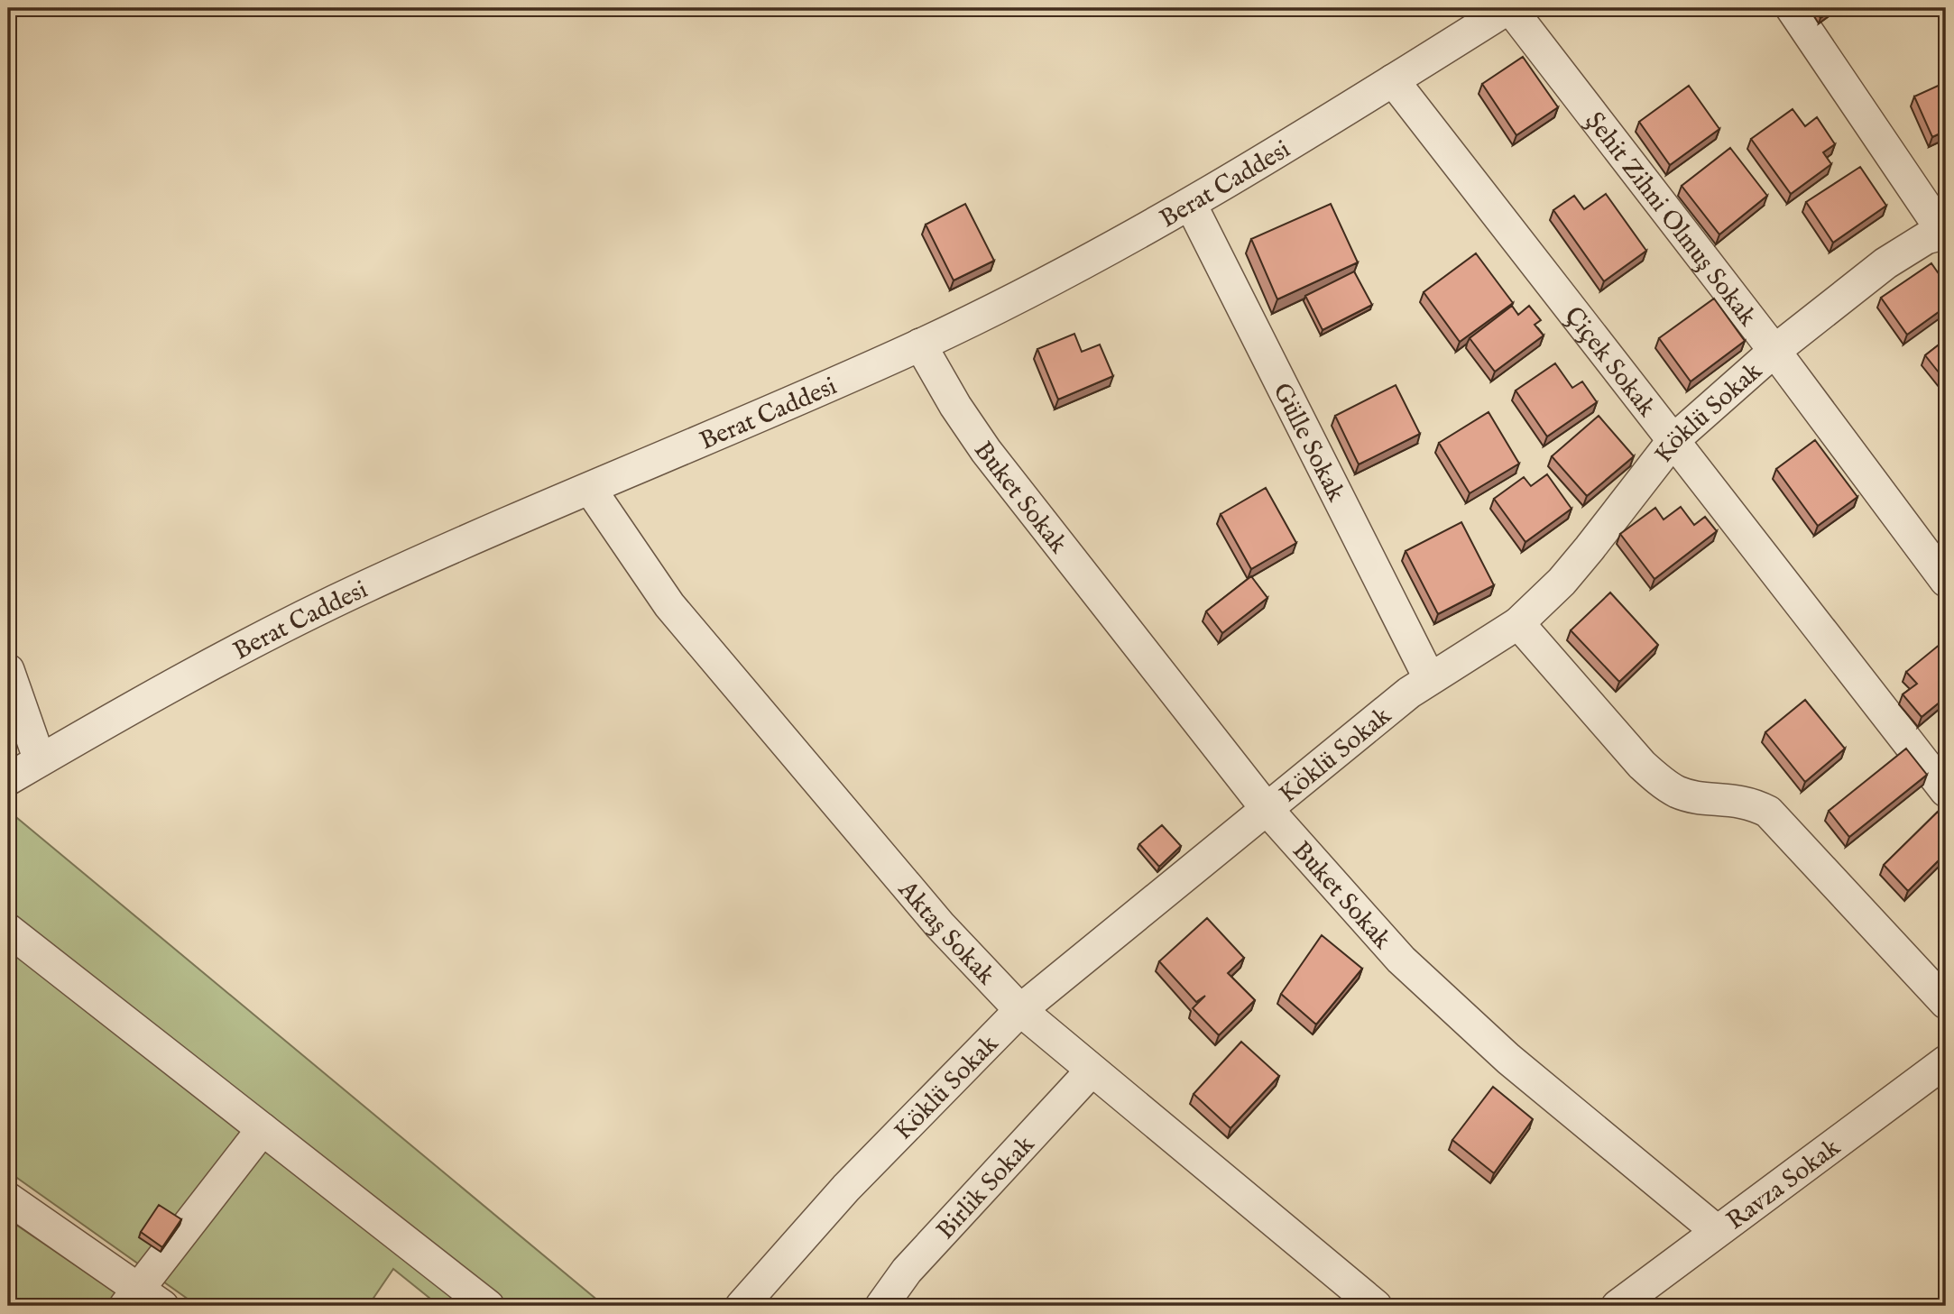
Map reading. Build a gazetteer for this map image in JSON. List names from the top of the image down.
{
  "streets": {
    "street": [
      "Berat Caddesi",
      "Şehit Zihni Olmuş Sokak",
      "Çiçek Sokak",
      "Köklü Sokak",
      "Gülle Sokak",
      "Buket Sokak",
      "Aktaş Sokak",
      "Ravza Sokak",
      "Birlik Sokak"
    ]
  },
  "crossings": [
    ["Berat Caddesi", "Şehit Zihni Olmuş Sokak"],
    ["Berat Caddesi", "Çiçek Sokak"],
    ["Berat Caddesi", "Gülle Sokak"],
    ["Berat Caddesi", "Buket Sokak"],
    ["Berat Caddesi", "Aktaş Sokak"],
    ["Şehit Zihni Olmuş Sokak", "Köklü Sokak"],
    ["Çiçek Sokak", "Köklü Sokak"],
    ["Köklü Sokak", "Gülle Sokak"],
    ["Köklü Sokak", "Buket Sokak"],
    ["Köklü Sokak", "Aktaş Sokak"],
    ["Buket Sokak", "Ravza Sokak"],
    ["Aktaş Sokak", "Birlik Sokak"]
  ]
}
